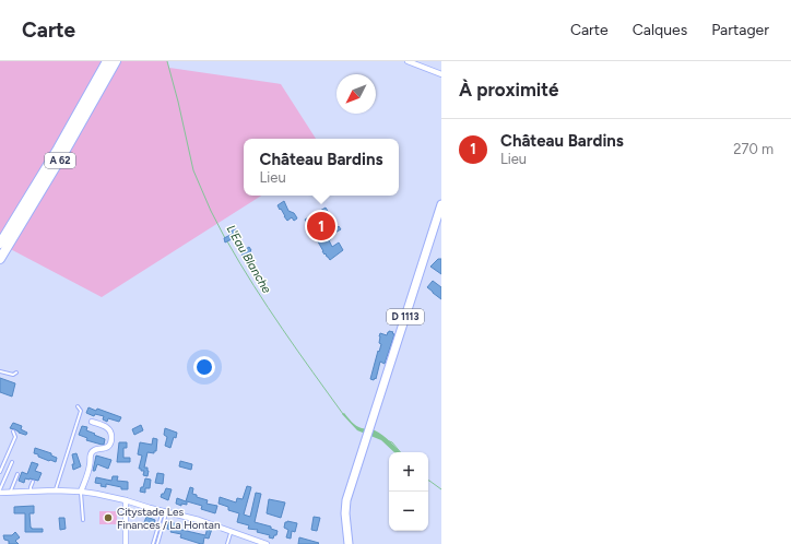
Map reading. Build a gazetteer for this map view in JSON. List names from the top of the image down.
{
  "streets": {
    "highway": ["A 62"],
    "main road": ["D 1113"]
  },
  "water": ["L'Eau Blanche"],
  "places": ["Citystade Les Finances / La Hontan"],
  "north": "bottom left",
  "page": {
    "header": "Carte",
    "nav": ["Carte", "Calques", "Partager"],
    "heading": "À proximité",
    "list": [
      {
        "mark": "1",
        "name": "Château Bardins",
        "note": "Lieu",
        "value": "270 m"
      }
    ],
    "popup": ["Château Bardins", "Lieu"],
    "pins": "1",
    "map_buttons": ["+", "−"]
  }
}
